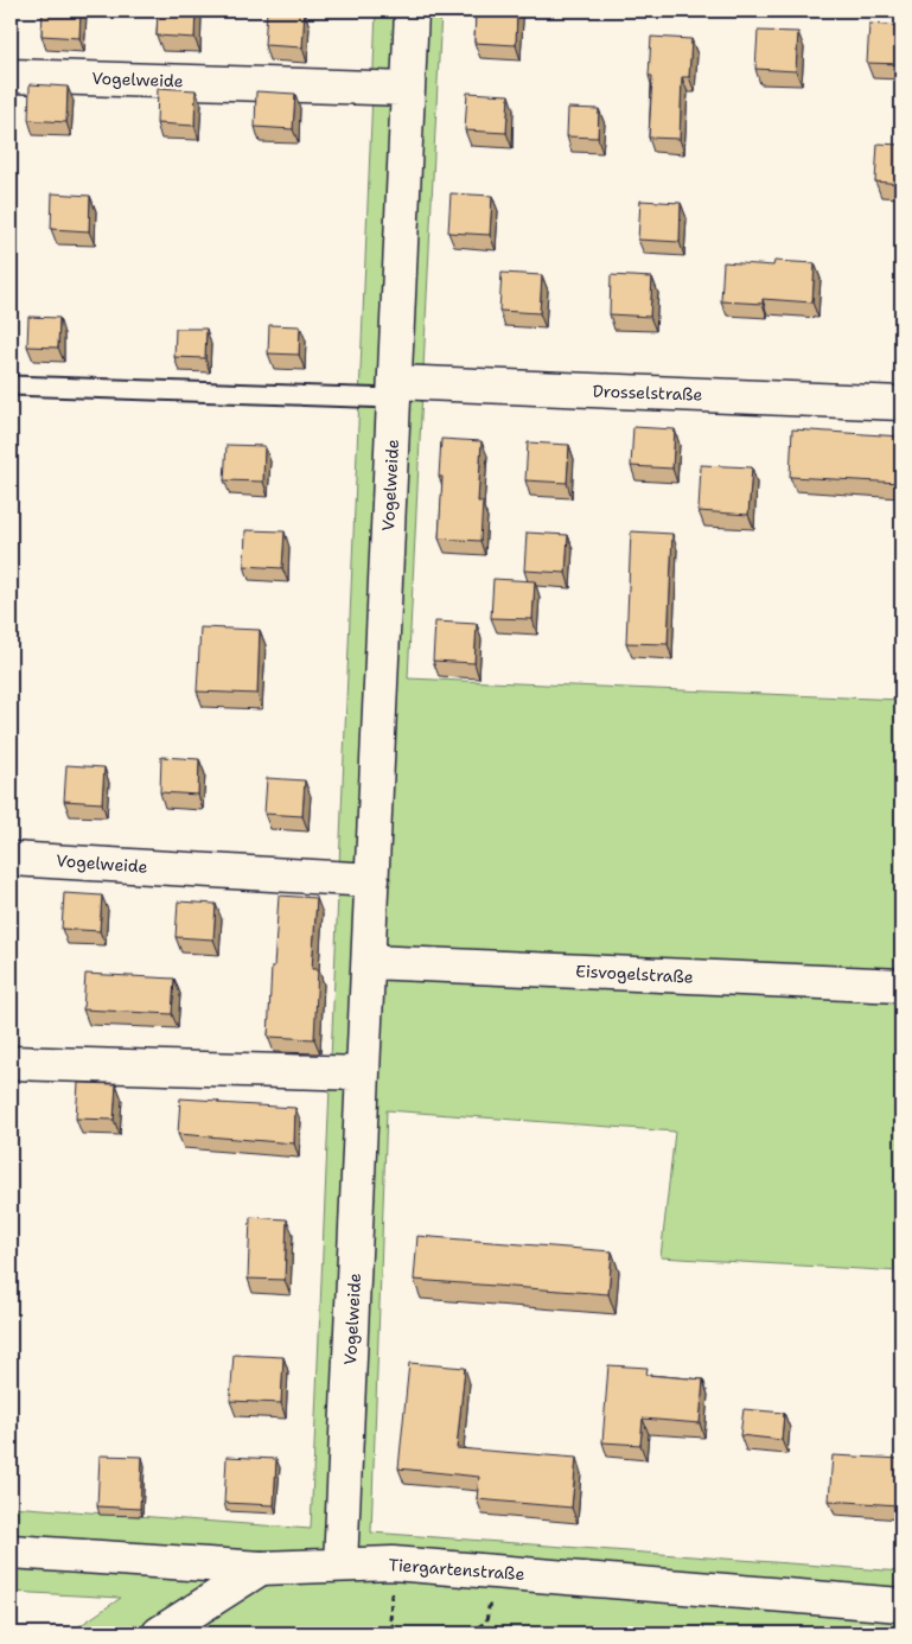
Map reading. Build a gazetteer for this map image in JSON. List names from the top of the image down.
{
  "streets": {
    "street": [
      "Vogelweide",
      "Drosselstraße",
      "Eisvogelstraße",
      "Tiergartenstraße"
    ]
  },
  "crossings": [
    ["Vogelweide", "Drosselstraße"],
    ["Vogelweide", "Eisvogelstraße"],
    ["Vogelweide", "Tiergartenstraße"]
  ]
}
